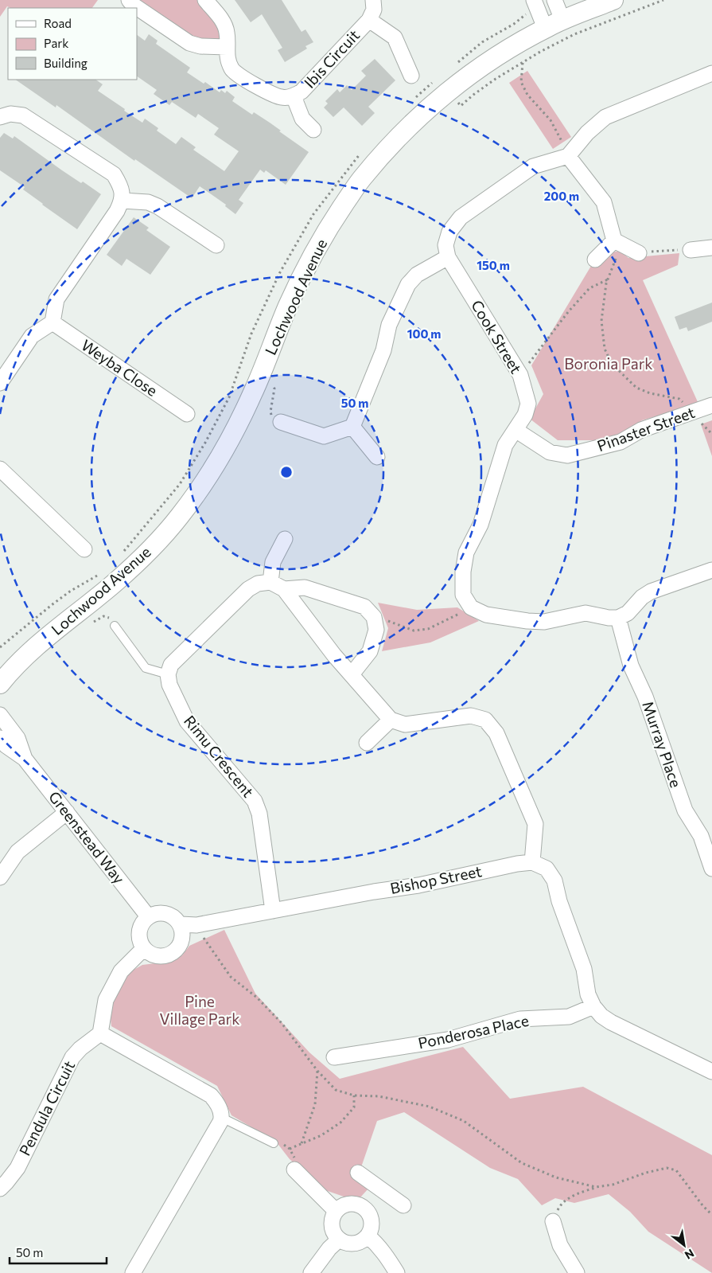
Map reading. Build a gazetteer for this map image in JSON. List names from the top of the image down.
{
  "streets": {
    "street": [
      "Ibis Circuit",
      "Lochwood Avenue",
      "Cook Street",
      "Weyba Close",
      "Pinaster Street",
      "Murray Place",
      "Rimu Crescent",
      "Greenstead Way",
      "Bishop Street",
      "Ponderosa Place",
      "Pendula Circuit"
    ]
  },
  "crossings": [
    ["Cook Street", "Pinaster Street"],
    ["Rimu Crescent", "Bishop Street"],
    ["Greenstead Way", "Bishop Street"]
  ],
  "parks": ["Boronia Park", "Pine Village Park"],
  "legend": ["Road", "Park", "Building"],
  "scale_bar": "50 m",
  "north": "bottom right",
  "rings": [
    "200 m",
    "150 m",
    "100 m",
    "50 m"
  ]
}
